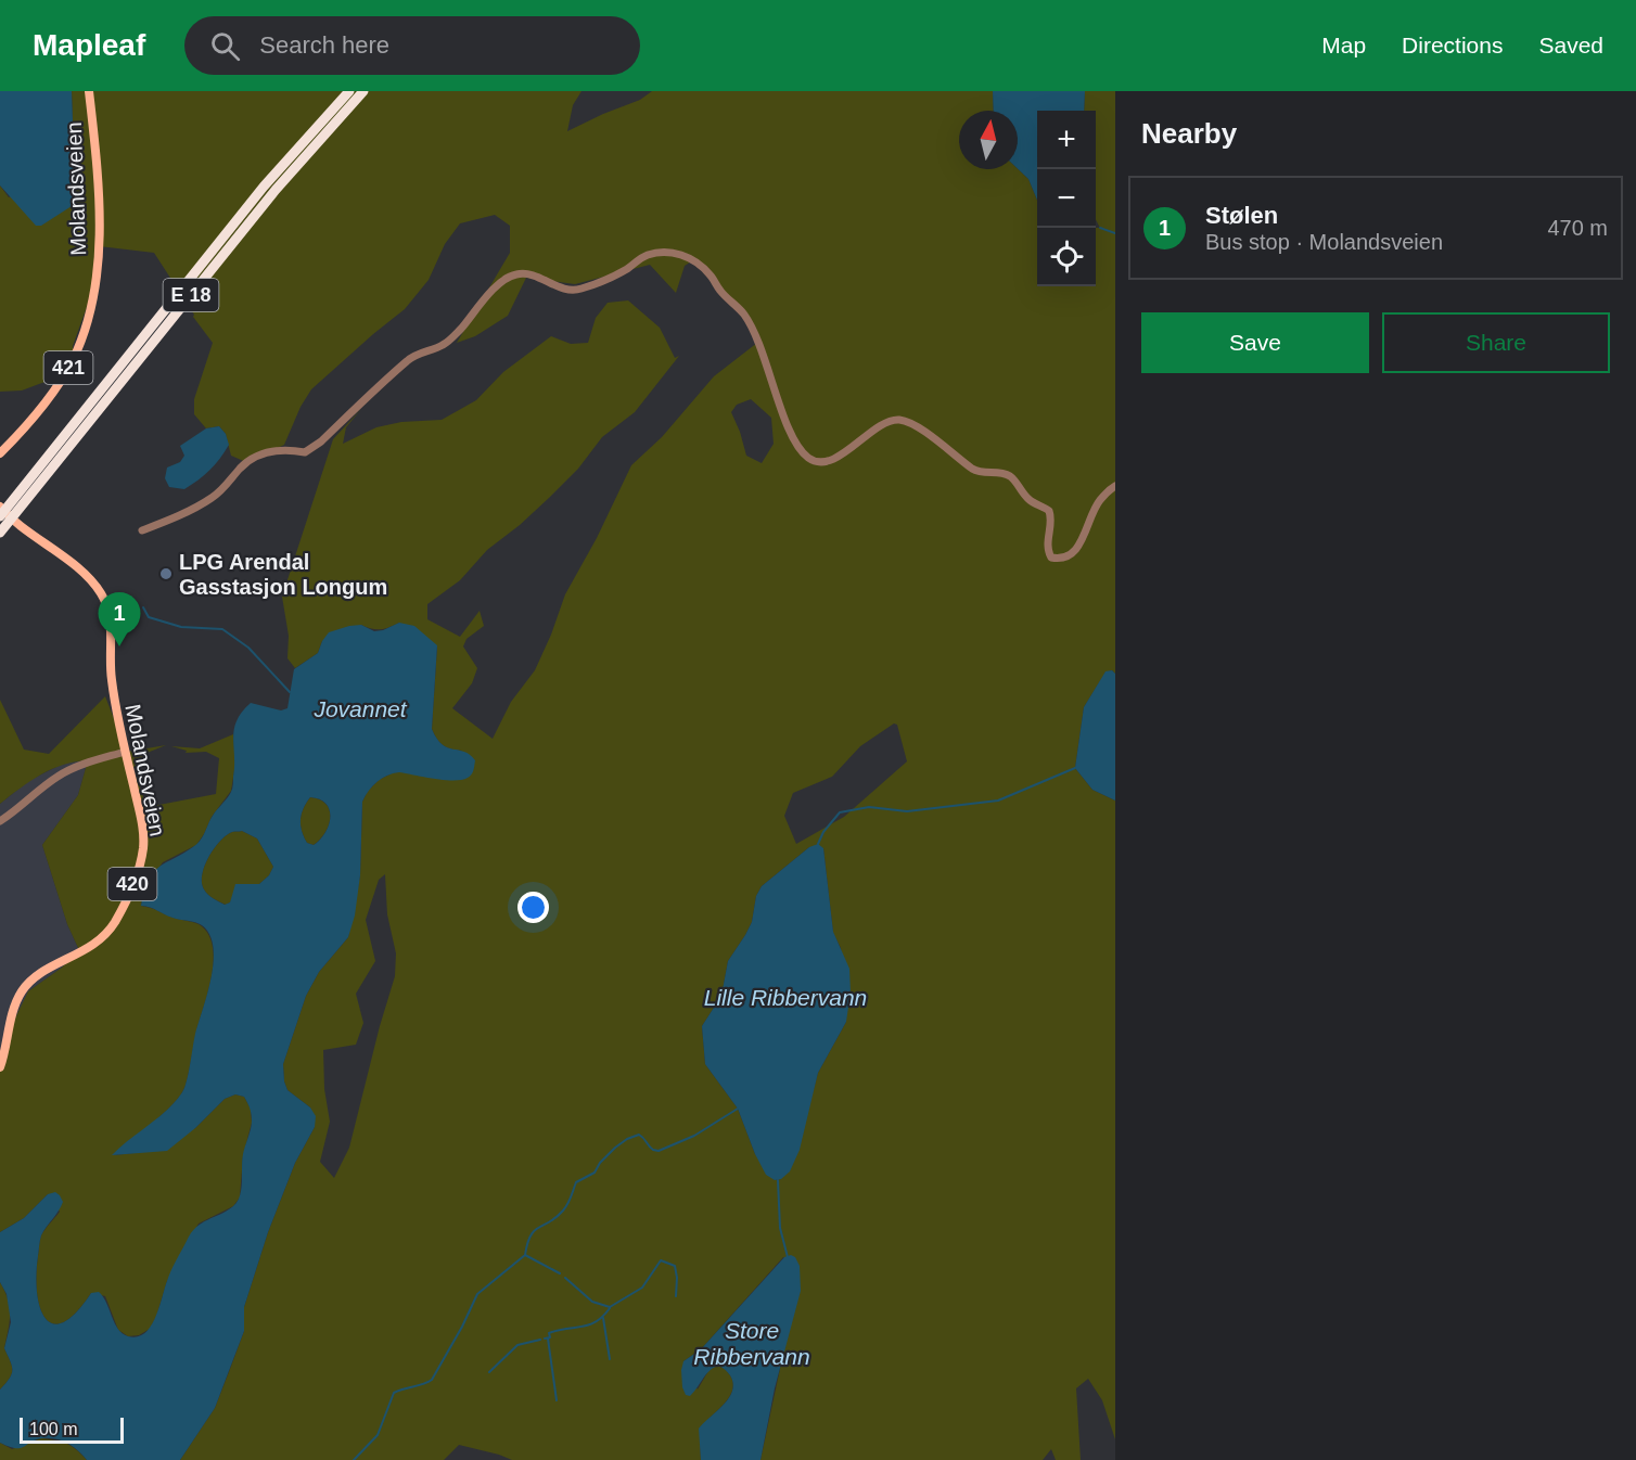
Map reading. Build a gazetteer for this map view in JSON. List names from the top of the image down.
{
  "streets": {
    "highway": ["E 18"],
    "main road": ["Molandsveien", "421", "420"]
  },
  "crossings": [
    ["Molandsveien", "E 18"]
  ],
  "water": ["Jovannet", "Lille Ribbervann", "Store Ribbervann"],
  "places": ["LPG Arendal Gasstasjon Longum"],
  "scale_bar": "100 m",
  "north": "top",
  "page": {
    "header": "Mapleaf",
    "search": "Search here",
    "nav": ["Map", "Directions", "Saved"],
    "heading": "Nearby",
    "map_buttons": ["+", "−"],
    "list": [
      {
        "mark": "1",
        "name": "Stølen",
        "note": "Bus stop · Molandsveien",
        "value": "470 m"
      }
    ],
    "buttons": ["Save", "Share"],
    "pins": "1",
    "scale": "100 m"
  }
}
